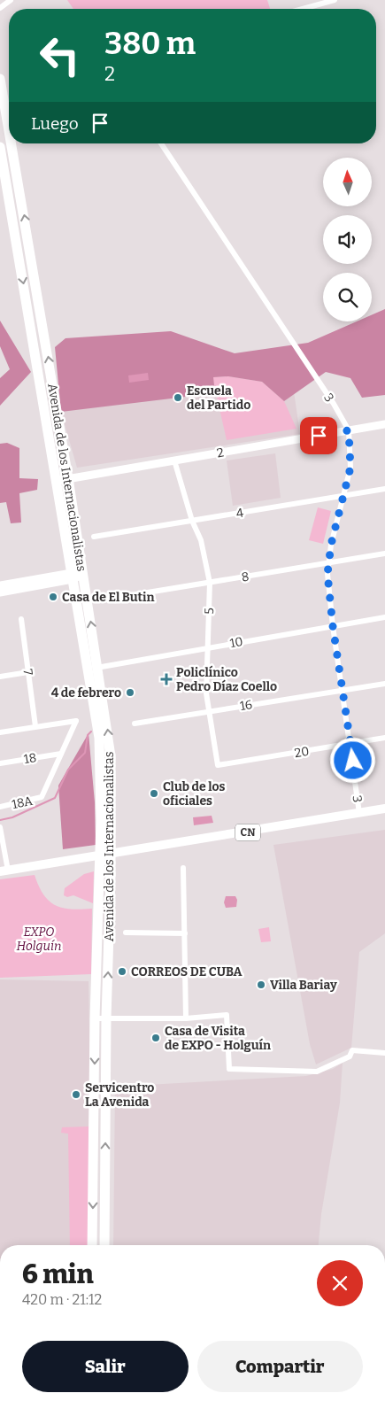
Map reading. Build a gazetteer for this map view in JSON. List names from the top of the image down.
{
  "streets": {
    "highway": ["Avenida de los Internacionalistas"],
    "main road": ["CN"],
    "street": [
      "3",
      "2",
      "4",
      "8",
      "5",
      "10",
      "7",
      "16",
      "20",
      "18",
      "18A"
    ]
  },
  "crossings": [
    ["3", "2"],
    ["3", "4"],
    ["3", "8"],
    ["3", "10"],
    ["3", "16"],
    ["3", "20"],
    ["3", "CN"],
    ["2", "Avenida de los Internacionalistas"],
    ["2", "5"],
    ["Avenida de los Internacionalistas", "10"],
    ["Avenida de los Internacionalistas", "CN"],
    ["4", "5"],
    ["8", "5"],
    ["5", "10"],
    ["5", "16"],
    ["5", "20"],
    ["18", "18A"]
  ],
  "parks": ["EXPO Holguín"],
  "places": {
    "other": [
      "Escuela del Partido",
      "Casa de El Butin",
      "4 de febrero",
      "Club de los oficiales",
      "CORREOS DE CUBA",
      "Villa Bariay",
      "Casa de Visita de EXPO - Holguín",
      "Servicentro La Avenida"
    ],
    "health": ["Policlínico Pedro Díaz Coello"]
  },
  "north": "top",
  "page": {
    "turn": ["380 m", "2"],
    "then": "Luego",
    "heading": ["6 min", "420 m · 21:12"],
    "buttons": ["Salir", "Compartir"]
  }
}
